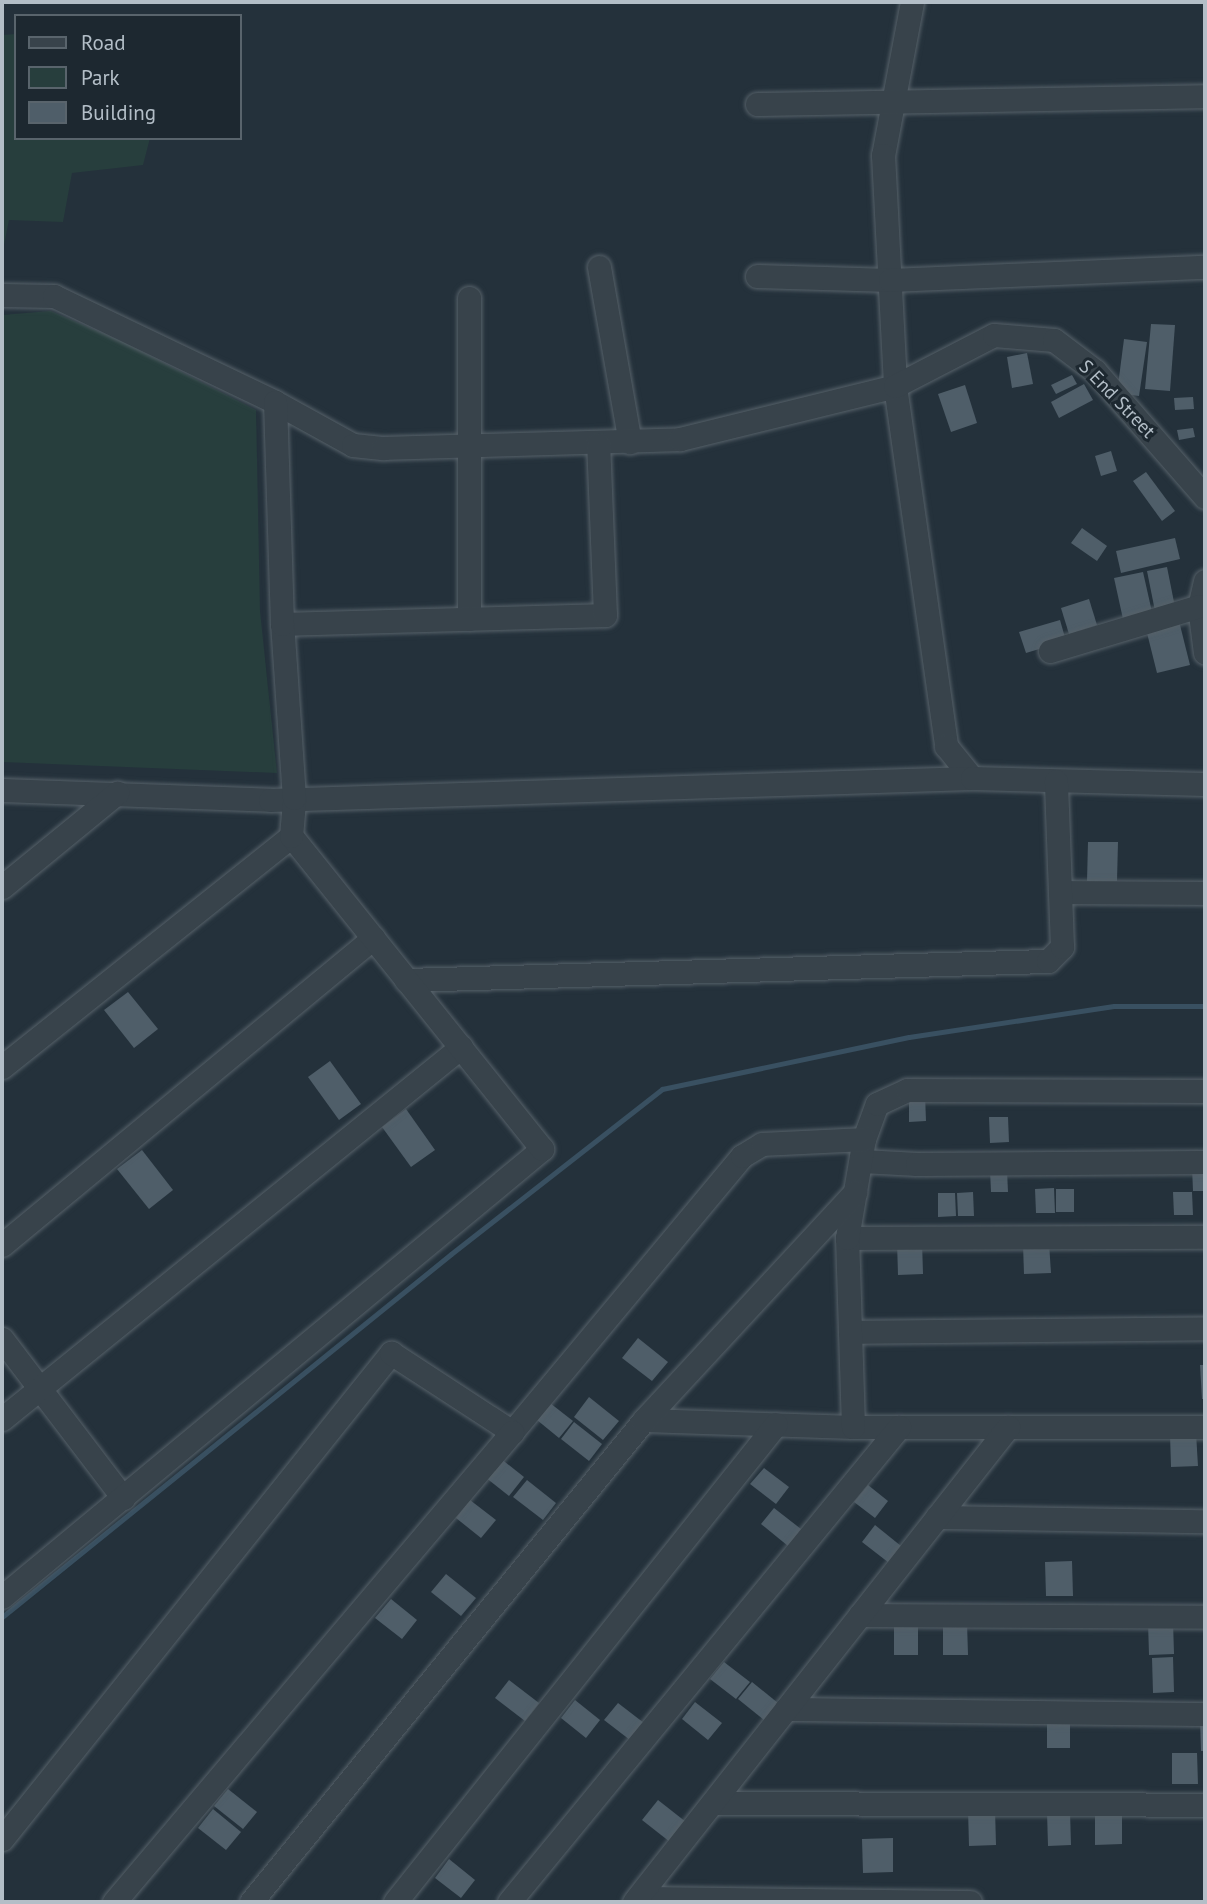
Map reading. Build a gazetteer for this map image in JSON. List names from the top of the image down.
{
  "streets": {
    "street": ["S End Street"]
  },
  "legend": ["Road", "Park", "Building"]
}
